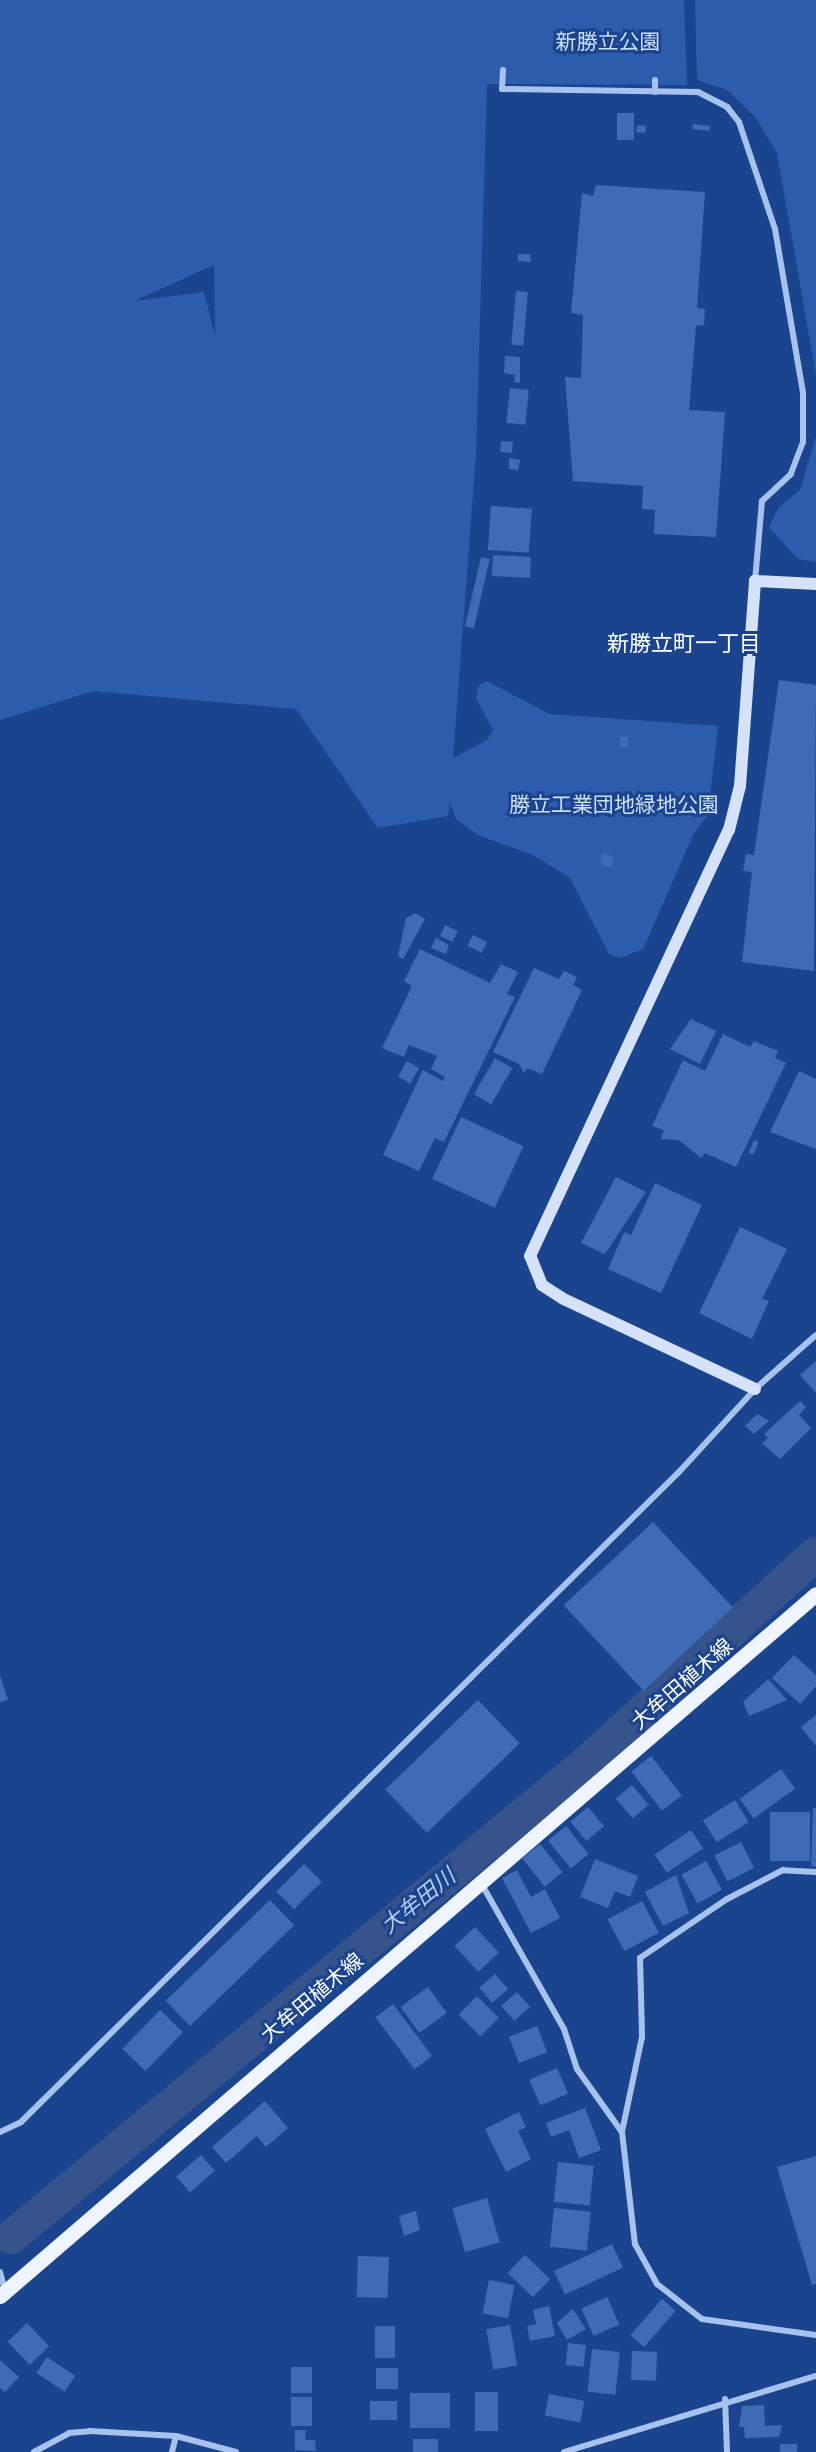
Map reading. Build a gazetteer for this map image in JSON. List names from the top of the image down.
{
  "streets": {
    "main road": ["大牟田植木線"]
  },
  "districts": ["新勝立町一丁目"],
  "water": ["大牟田川"],
  "parks": ["新勝立公園", "勝立工業団地緑地公園"]
}
